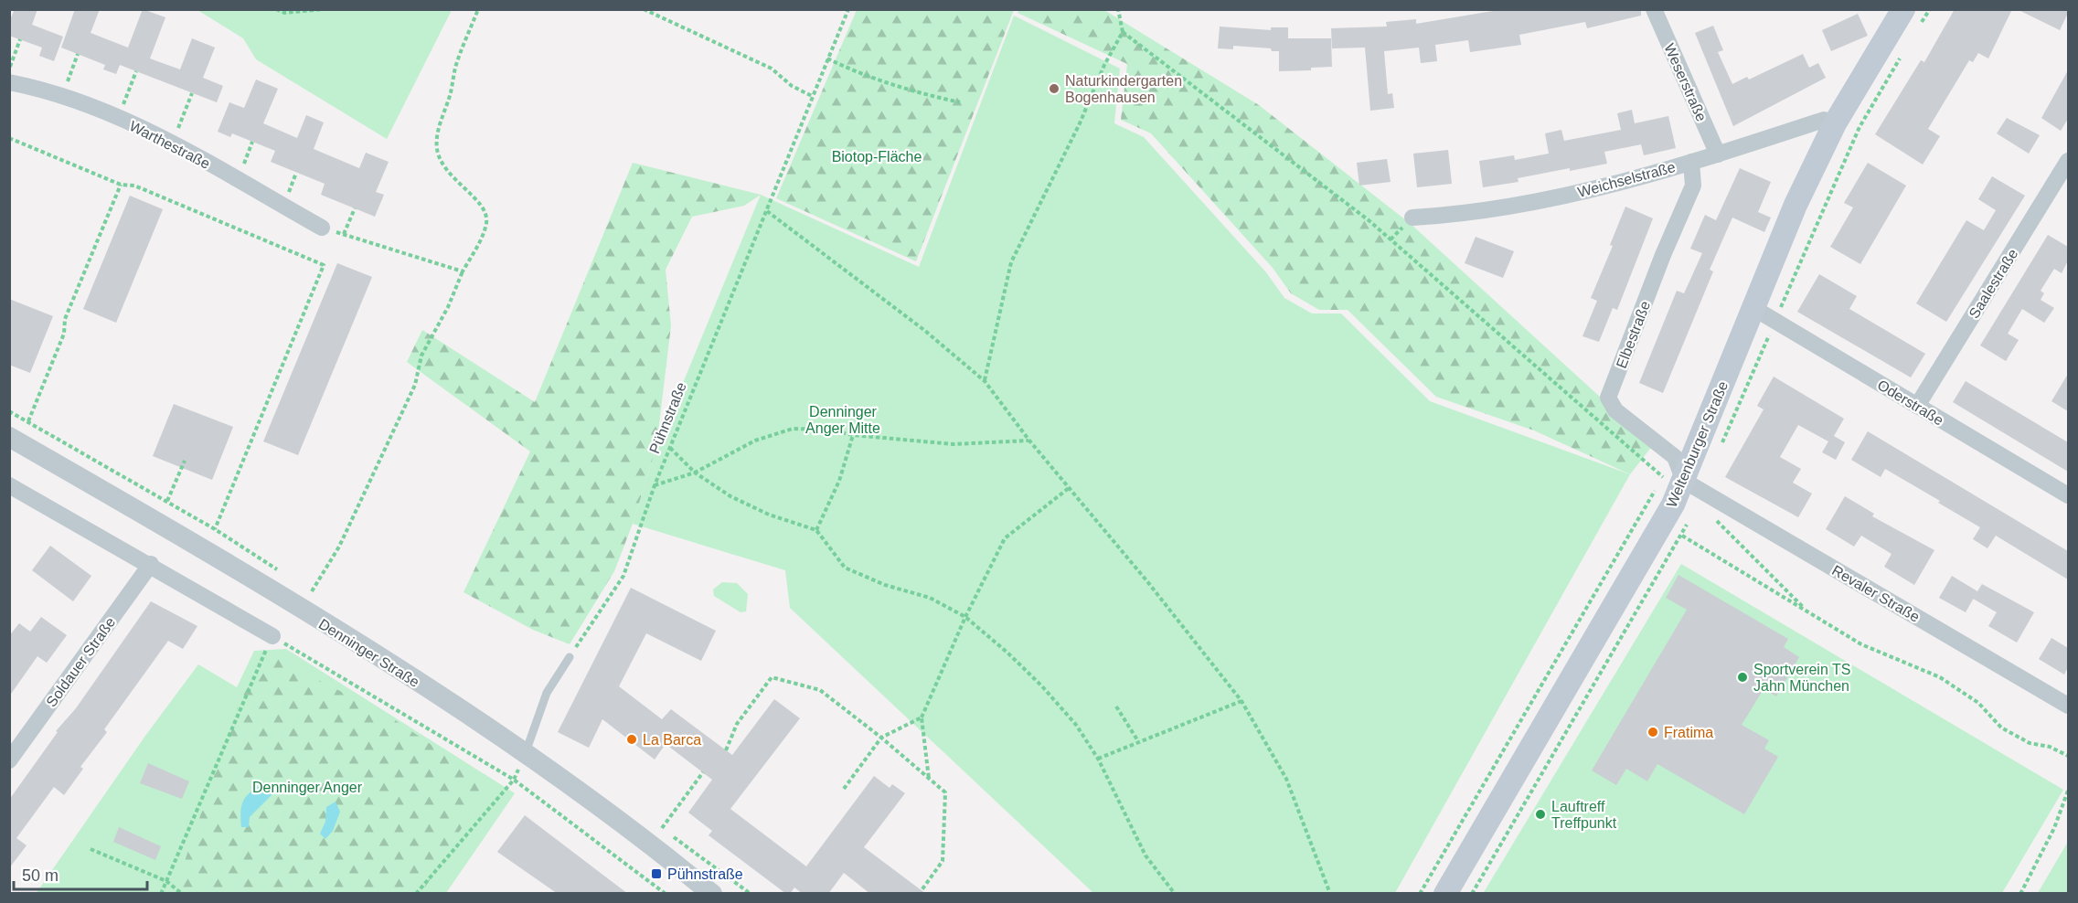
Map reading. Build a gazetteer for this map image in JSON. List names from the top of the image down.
{
  "streets": {
    "main road": ["Weltenburger Straße"],
    "street": [
      "Weserstraße",
      "Warthestraße",
      "Weichselstraße",
      "Saalestraße",
      "Elbestraße",
      "Oderstraße",
      "Revaler Straße",
      "Denninger Straße",
      "Soldauer Straße"
    ],
    "path": ["Pühnstraße"]
  },
  "crossings": [
    ["Weserstraße", "Weichselstraße"],
    ["Weichselstraße", "Elbestraße"],
    ["Weichselstraße", "Weltenburger Straße"],
    ["Saalestraße", "Oderstraße"],
    ["Elbestraße", "Weltenburger Straße"],
    ["Elbestraße", "Revaler Straße"],
    ["Oderstraße", "Weltenburger Straße"],
    ["Weltenburger Straße", "Revaler Straße"]
  ],
  "parks": ["Biotop-Fläche", "Denninger Anger Mitte", "Denninger Anger"],
  "places": {
    "other": [
      "Naturkindergarten Bogenhausen",
      "Sportverein TS Jahn München",
      "Fratima",
      "La Barca",
      "Lauftreff Treffpunkt"
    ],
    "transit": ["Pühnstraße"]
  },
  "scale_bar": "50 m"
}
